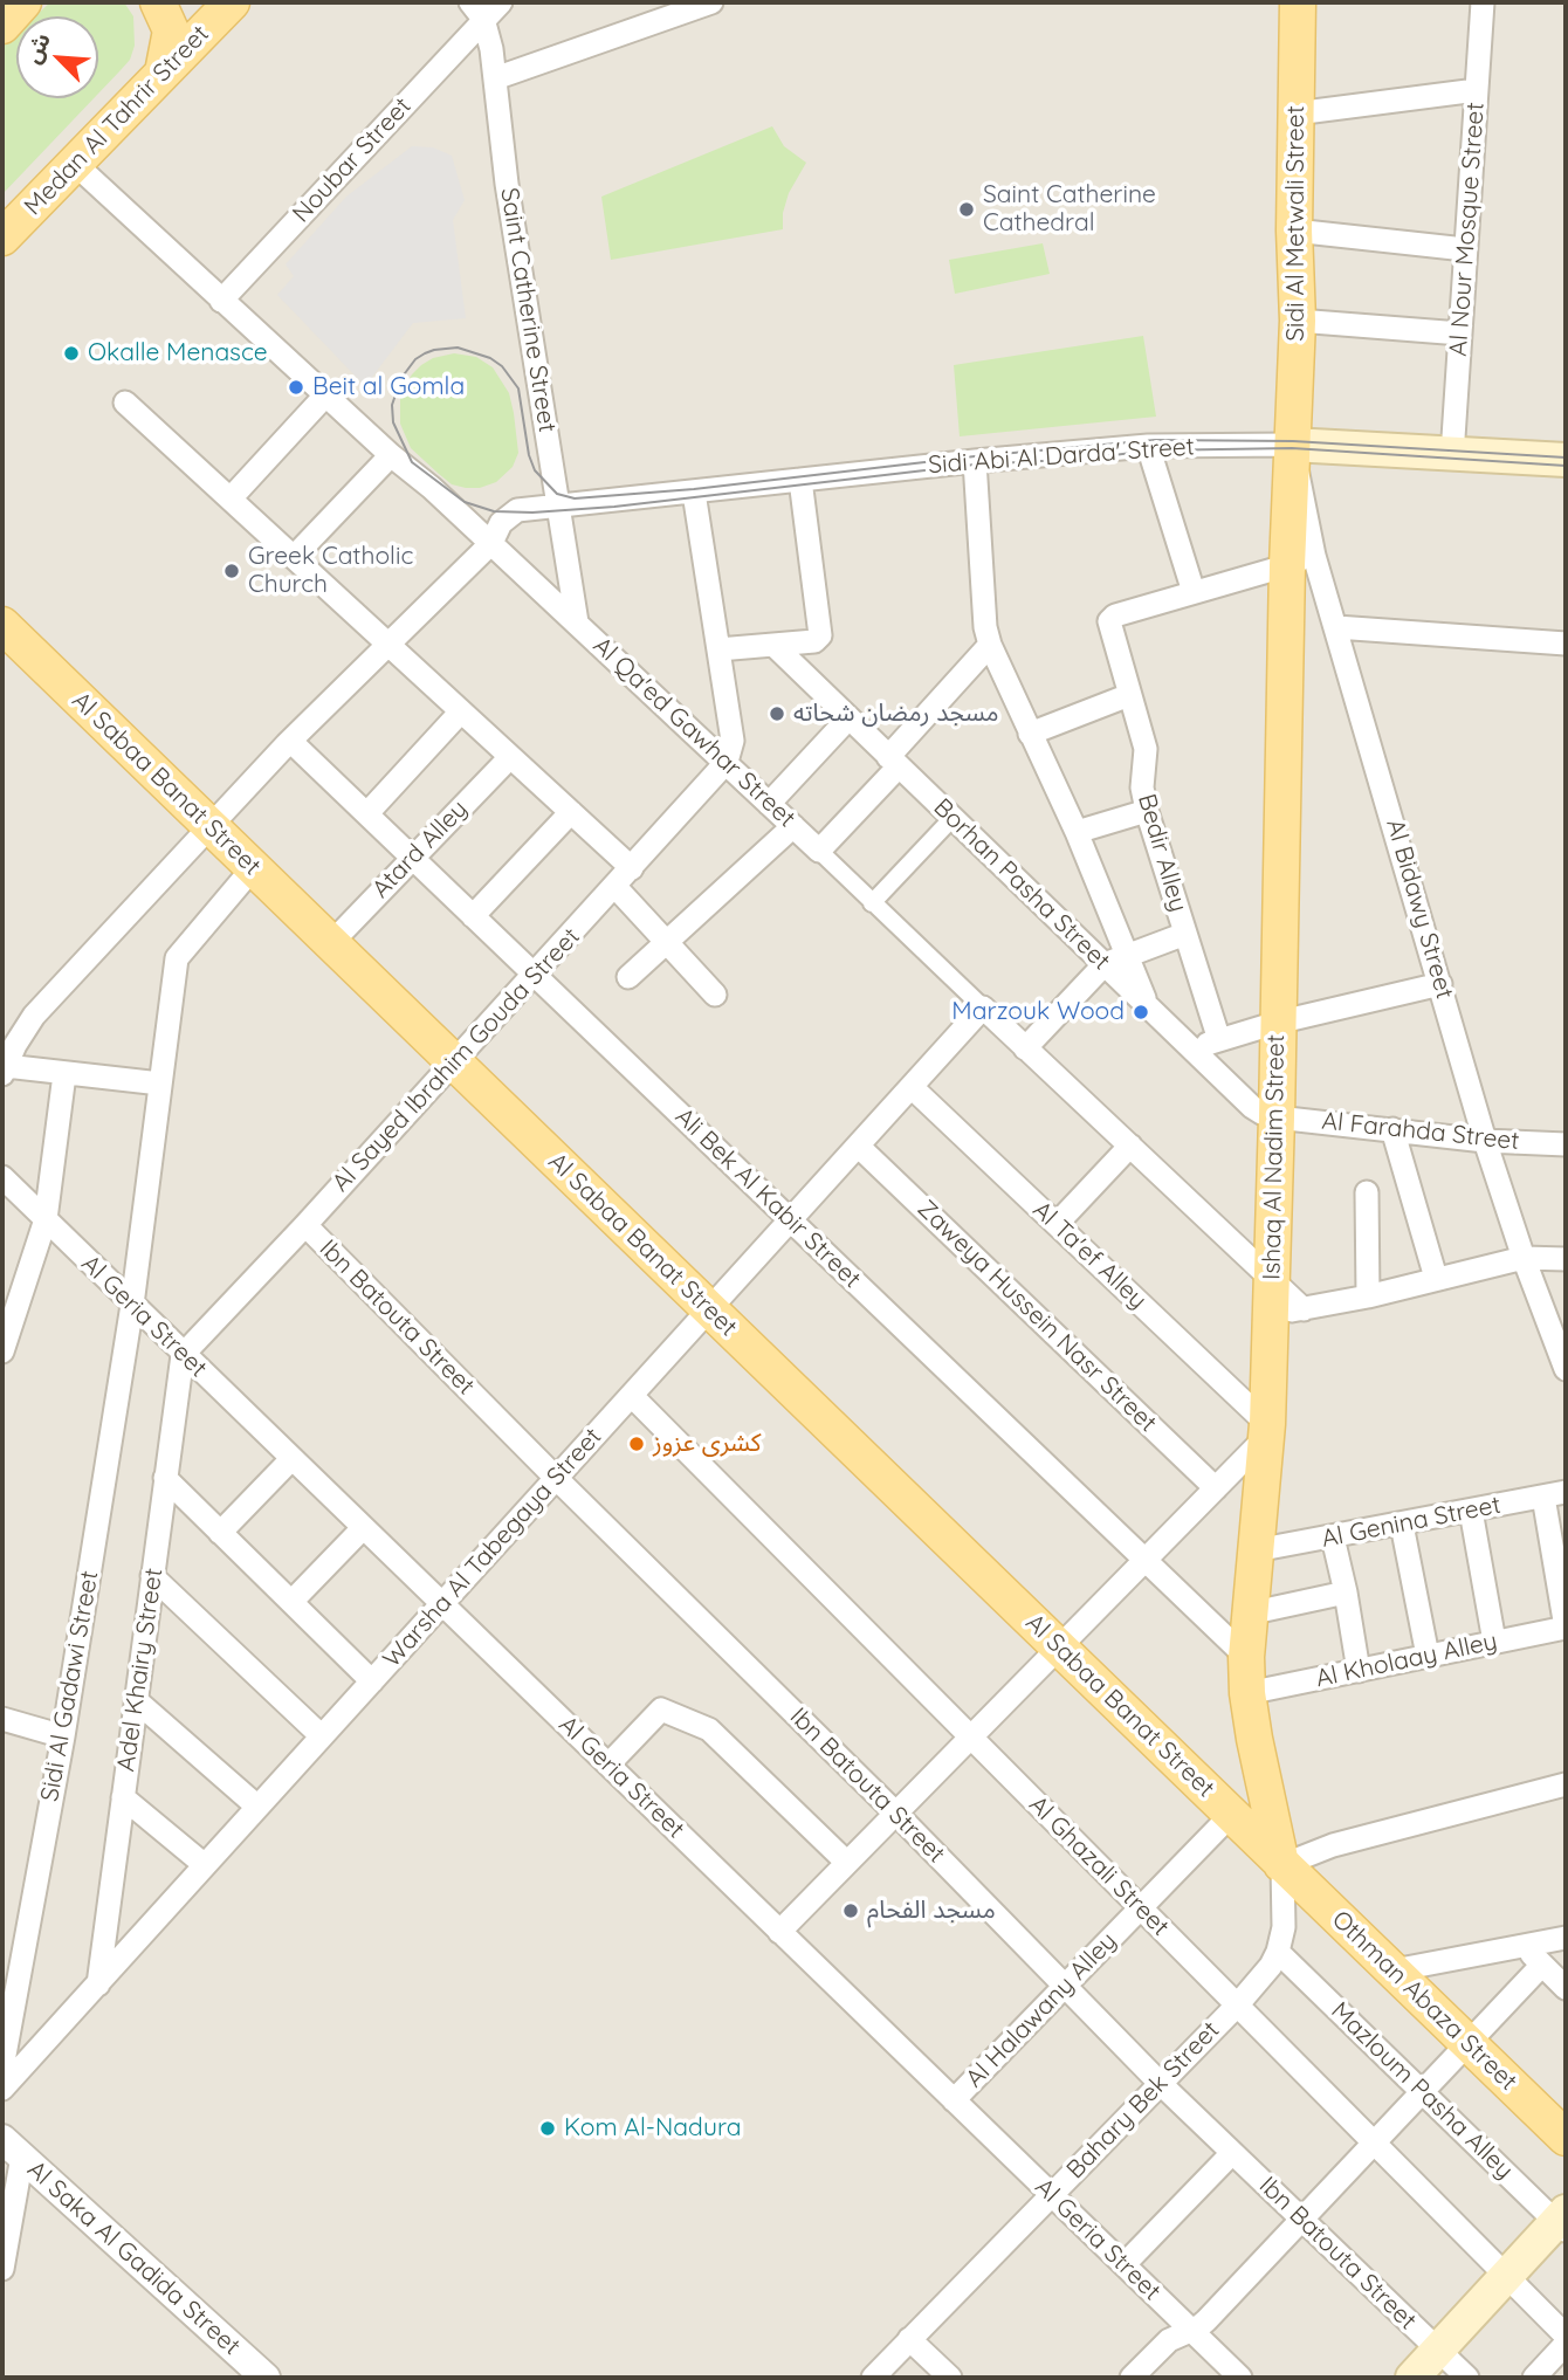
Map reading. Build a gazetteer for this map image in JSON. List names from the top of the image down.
{
  "streets": {
    "main road": [
      "Medan Al Tahrir Street",
      "Sidi Al Metwali Street",
      "Sidi Abi Al Darda' Street",
      "Al Sabaa Banat Street",
      "Ishaq Al Nadim Street",
      "Othman Abaza Street"
    ],
    "street": [
      "Noubar Street",
      "Al Nour Mosque Street",
      "Saint Catherine Street",
      "Al Qa'ed Gawhar Street",
      "Atard Alley",
      "Bedir Alley",
      "Borhan Pasha Street",
      "Al Bidawy Street",
      "Al Sayed Ibrahim Gouda Street",
      "Al Farahda Street",
      "Ali Bek Al Kabir Street",
      "Al Ta'ef Alley",
      "Al Geria Street",
      "Zaweya Hussein Nasr Street",
      "Ibn Batouta Street",
      "Al Genina Street",
      "Warsha Al Tabegaya Street",
      "Al Kholaay Alley",
      "Adel Khairy Street",
      "Sidi Al Gadawi Street",
      "Al Ghazali Street",
      "Al Halawany Alley",
      "Mazloum Pasha Alley",
      "Bahary Bek Street",
      "Al Saka Al Gadida Street"
    ]
  },
  "crossings": [
    ["Medan Al Tahrir Street", "Al Qa'ed Gawhar Street"],
    ["Noubar Street", "Saint Catherine Street"],
    ["Noubar Street", "Al Qa'ed Gawhar Street"],
    ["Sidi Al Metwali Street", "Sidi Abi Al Darda' Street"],
    ["Sidi Al Metwali Street", "Ishaq Al Nadim Street"],
    ["Al Nour Mosque Street", "Sidi Abi Al Darda' Street"],
    ["Saint Catherine Street", "Sidi Abi Al Darda' Street"],
    ["Saint Catherine Street", "Al Qa'ed Gawhar Street"],
    ["Sidi Abi Al Darda' Street", "Al Qa'ed Gawhar Street"],
    ["Sidi Abi Al Darda' Street", "Al Sabaa Banat Street"],
    ["Sidi Abi Al Darda' Street", "Ishaq Al Nadim Street"],
    ["Sidi Abi Al Darda' Street", "Ali Bek Al Kabir Street"],
    ["Al Qa'ed Gawhar Street", "Al Sayed Ibrahim Gouda Street"],
    ["Al Qa'ed Gawhar Street", "Ishaq Al Nadim Street"],
    ["Al Qa'ed Gawhar Street", "Warsha Al Tabegaya Street"],
    ["Al Sabaa Banat Street", "Atard Alley"],
    ["Al Sabaa Banat Street", "Al Sayed Ibrahim Gouda Street"],
    ["Al Sabaa Banat Street", "Ishaq Al Nadim Street"],
    ["Al Sabaa Banat Street", "Warsha Al Tabegaya Street"],
    ["Al Sabaa Banat Street", "Sidi Al Gadawi Street"],
    ["Al Sabaa Banat Street", "Othman Abaza Street"],
    ["Al Sabaa Banat Street", "Al Halawany Alley"],
    ["Al Sabaa Banat Street", "Bahary Bek Street"],
    ["Atard Alley", "Ali Bek Al Kabir Street"],
    ["Borhan Pasha Street", "Al Farahda Street"],
    ["Borhan Pasha Street", "Ishaq Al Nadim Street"],
    ["Al Bidawy Street", "Al Farahda Street"],
    ["Al Bidawy Street", "Ishaq Al Nadim Street"],
    ["Al Sayed Ibrahim Gouda Street", "Ali Bek Al Kabir Street"],
    ["Al Sayed Ibrahim Gouda Street", "Al Geria Street"],
    ["Al Sayed Ibrahim Gouda Street", "Ibn Batouta Street"],
    ["Al Sayed Ibrahim Gouda Street", "Adel Khairy Street"],
    ["Al Farahda Street", "Ishaq Al Nadim Street"],
    ["Ishaq Al Nadim Street", "Ali Bek Al Kabir Street"],
    ["Ishaq Al Nadim Street", "Al Ta'ef Alley"],
    ["Ishaq Al Nadim Street", "Al Genina Street"],
    ["Ishaq Al Nadim Street", "Al Kholaay Alley"],
    ["Ishaq Al Nadim Street", "Othman Abaza Street"],
    ["Ishaq Al Nadim Street", "Bahary Bek Street"],
    ["Ali Bek Al Kabir Street", "Warsha Al Tabegaya Street"],
    ["Al Ta'ef Alley", "Warsha Al Tabegaya Street"],
    ["Al Geria Street", "Warsha Al Tabegaya Street"],
    ["Al Geria Street", "Adel Khairy Street"],
    ["Al Geria Street", "Sidi Al Gadawi Street"],
    ["Al Geria Street", "Al Halawany Alley"],
    ["Al Geria Street", "Bahary Bek Street"],
    ["Zaweya Hussein Nasr Street", "Warsha Al Tabegaya Street"],
    ["Ibn Batouta Street", "Warsha Al Tabegaya Street"],
    ["Ibn Batouta Street", "Al Halawany Alley"],
    ["Ibn Batouta Street", "Bahary Bek Street"],
    ["Warsha Al Tabegaya Street", "Adel Khairy Street"],
    ["Warsha Al Tabegaya Street", "Al Ghazali Street"],
    ["Al Ghazali Street", "Al Halawany Alley"],
    ["Al Ghazali Street", "Bahary Bek Street"],
    ["Othman Abaza Street", "Bahary Bek Street"],
    ["Mazloum Pasha Alley", "Bahary Bek Street"]
  ],
  "places": [
    "Saint Catherine Cathedral",
    "Okalle Menasce",
    "Beit al Gomla",
    "Greek Catholic Church",
    "مسجد رمضان شحاته",
    "Marzouk Wood",
    "كشرى عزوز",
    "مسجد الفحام",
    "Kom Al-Nadura"
  ],
  "north": "top left"
}
